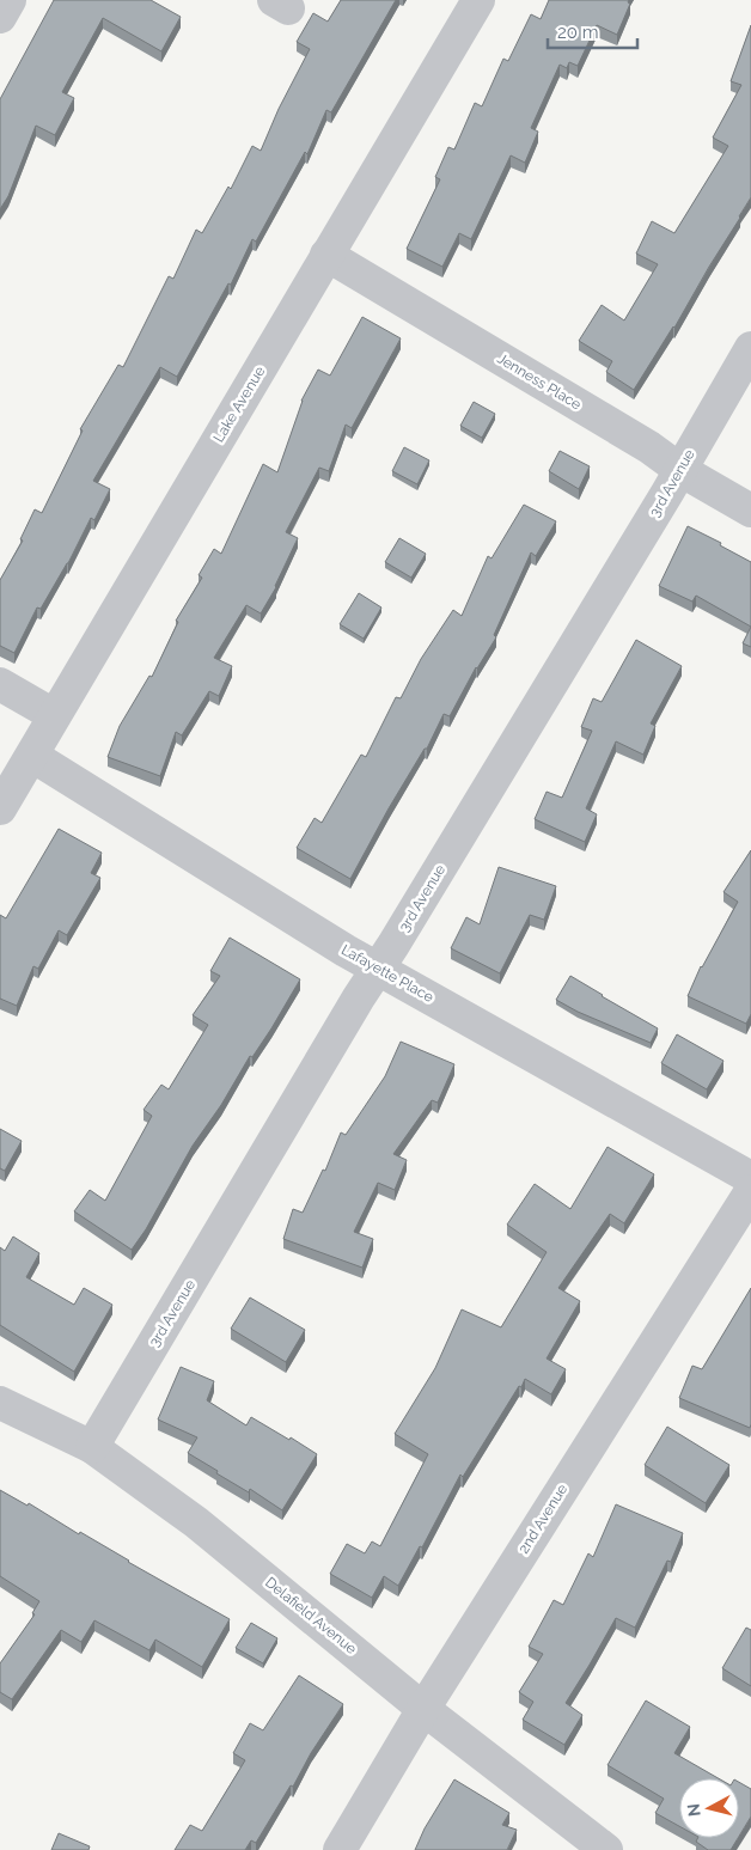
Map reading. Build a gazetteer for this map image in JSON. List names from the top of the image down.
{
  "streets": {
    "street": [
      "Jenness Place",
      "Lake Avenue",
      "3rd Avenue",
      "Lafayette Place",
      "2nd Avenue",
      "Delafield Avenue"
    ]
  },
  "crossings": [
    ["Jenness Place", "Lake Avenue"],
    ["Jenness Place", "3rd Avenue"],
    ["Lake Avenue", "Lafayette Place"],
    ["3rd Avenue", "Lafayette Place"],
    ["3rd Avenue", "Delafield Avenue"],
    ["2nd Avenue", "Delafield Avenue"]
  ],
  "scale_bar": "20 m",
  "north": "left"
}
